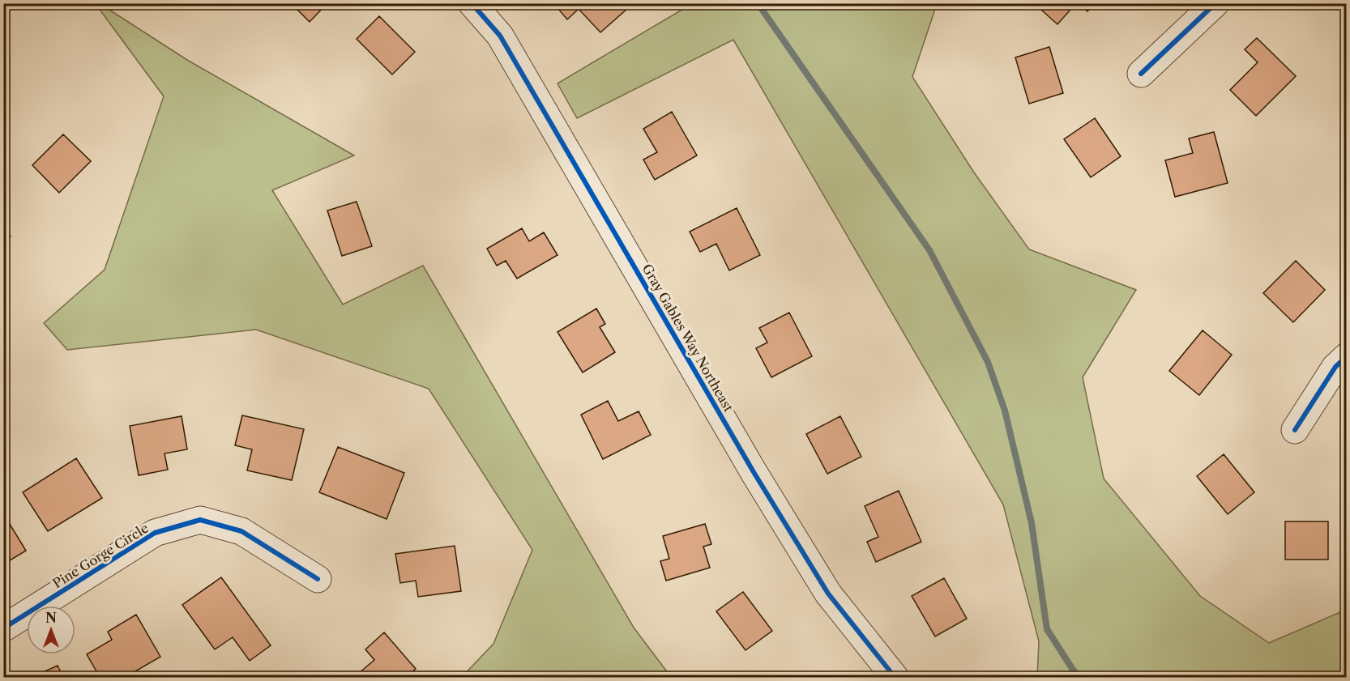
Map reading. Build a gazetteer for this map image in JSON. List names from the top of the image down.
{
  "streets": {
    "street": ["Gray Gables Way Northeast", "Pine Gorge Circle"]
  },
  "north": "top"
}
